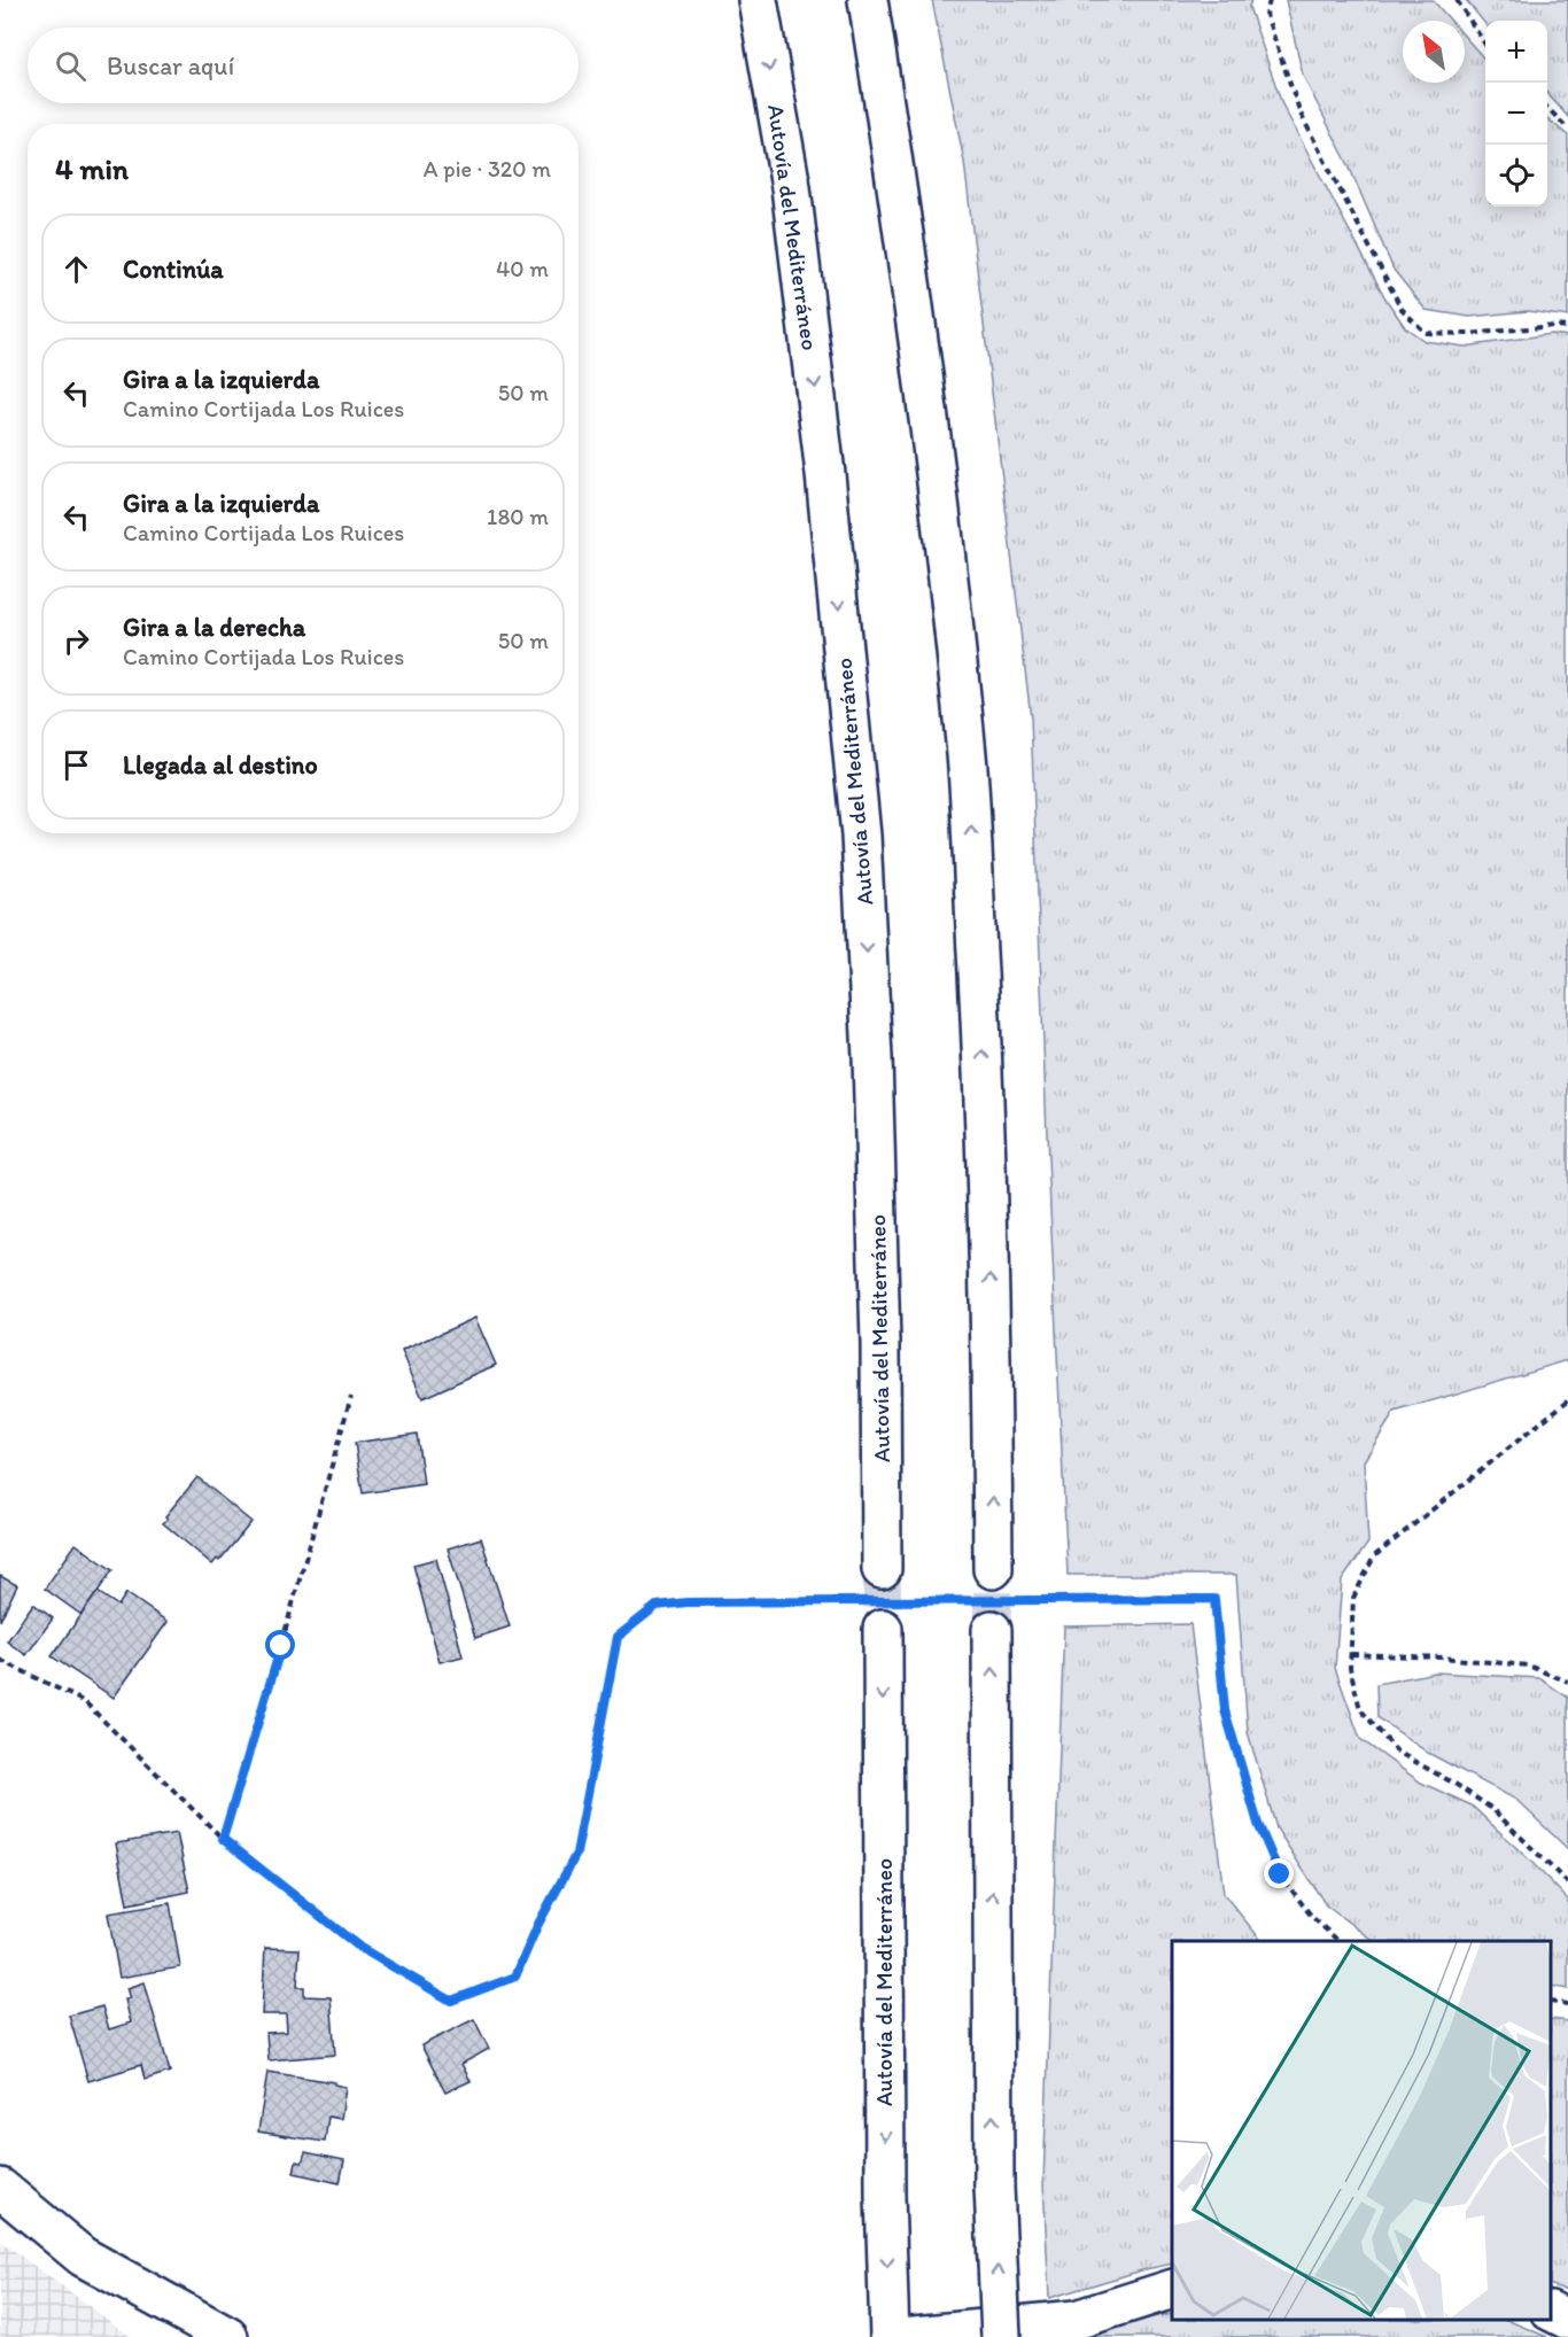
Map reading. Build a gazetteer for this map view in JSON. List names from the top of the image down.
{
  "streets": {
    "main road": ["Autovía del Mediterráneo"]
  },
  "north": "top left",
  "page": {
    "map_buttons": ["+", "−"],
    "search": "Buscar aquí",
    "heading": ["4 min", "A pie · 320 m"],
    "list": [
      ["Continúa", "40 m"],
      ["Gira a la izquierda", "Camino Cortijada Los Ruices", "50 m"],
      ["Gira a la izquierda", "Camino Cortijada Los Ruices", "180 m"],
      ["Gira a la derecha", "Camino Cortijada Los Ruices", "50 m"],
      "Llegada al destino"
    ]
  }
}
